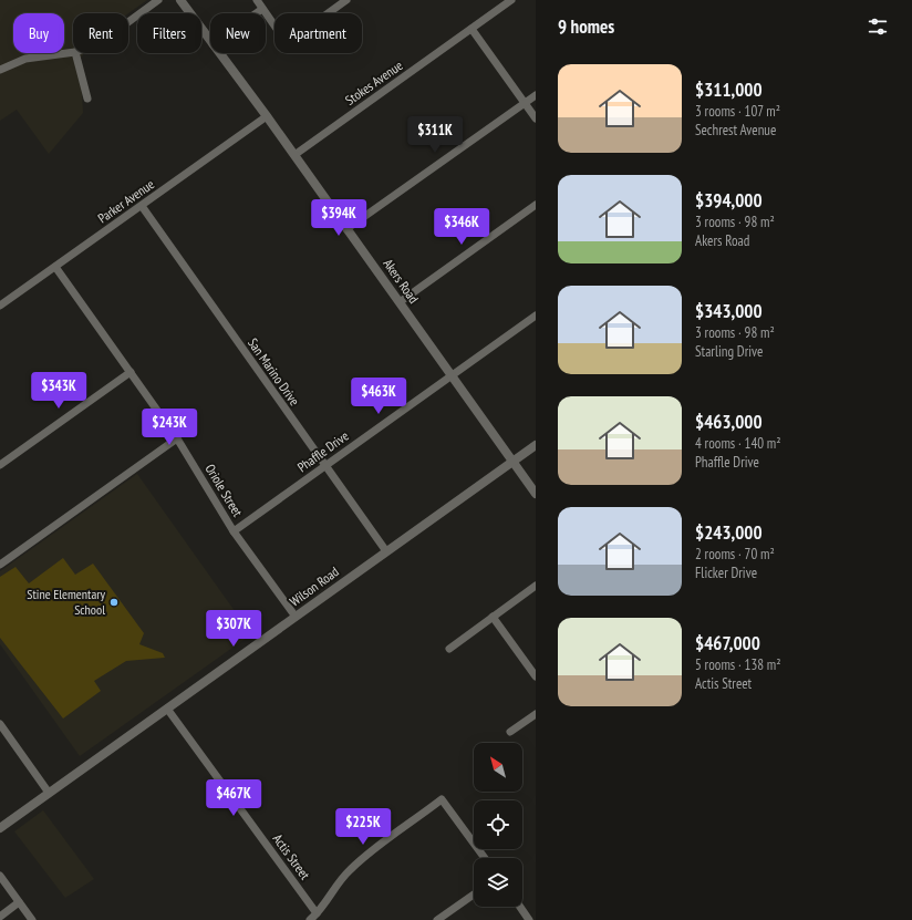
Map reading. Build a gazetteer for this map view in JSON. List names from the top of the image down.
{
  "streets": {
    "street": [
      "Stokes Avenue",
      "Parker Avenue",
      "Akers Road",
      "San Marino Drive",
      "Phaffle Drive",
      "Oriole Street",
      "Wilson Road",
      "Actis Street"
    ]
  },
  "crossings": [
    ["Stokes Avenue", "Akers Road"],
    ["Parker Avenue", "Akers Road"],
    ["Parker Avenue", "San Marino Drive"],
    ["Parker Avenue", "Oriole Street"],
    ["Akers Road", "Phaffle Drive"],
    ["Akers Road", "Wilson Road"],
    ["San Marino Drive", "Phaffle Drive"],
    ["San Marino Drive", "Wilson Road"],
    ["Phaffle Drive", "Oriole Street"],
    ["Oriole Street", "Wilson Road"],
    ["Wilson Road", "Actis Street"]
  ],
  "places": ["Stine Elementary School"],
  "north": "top left",
  "page": {
    "heading": "9 homes",
    "chip": [
      "Buy",
      "Rent",
      "Filters",
      "New",
      "Apartment"
    ],
    "list": [
      {
        "name": "$311,000",
        "note": "3 rooms · 107 m² · Sechrest Avenue"
      },
      {
        "name": "$394,000",
        "note": "3 rooms · 98 m² · Akers Road"
      },
      {
        "name": "$343,000",
        "note": "3 rooms · 98 m² · Starling Drive"
      },
      {
        "name": "$463,000",
        "note": "4 rooms · 140 m² · Phaffle Drive"
      },
      {
        "name": "$243,000",
        "note": "2 rooms · 70 m² · Flicker Drive"
      },
      {
        "name": "$467,000",
        "note": "5 rooms · 138 m² · Actis Street"
      }
    ],
    "price": [
      "$311K",
      "$394K",
      "$346K",
      "$343K",
      "$463K",
      "$243K",
      "$307K",
      "$467K",
      "$225K"
    ]
  }
}
